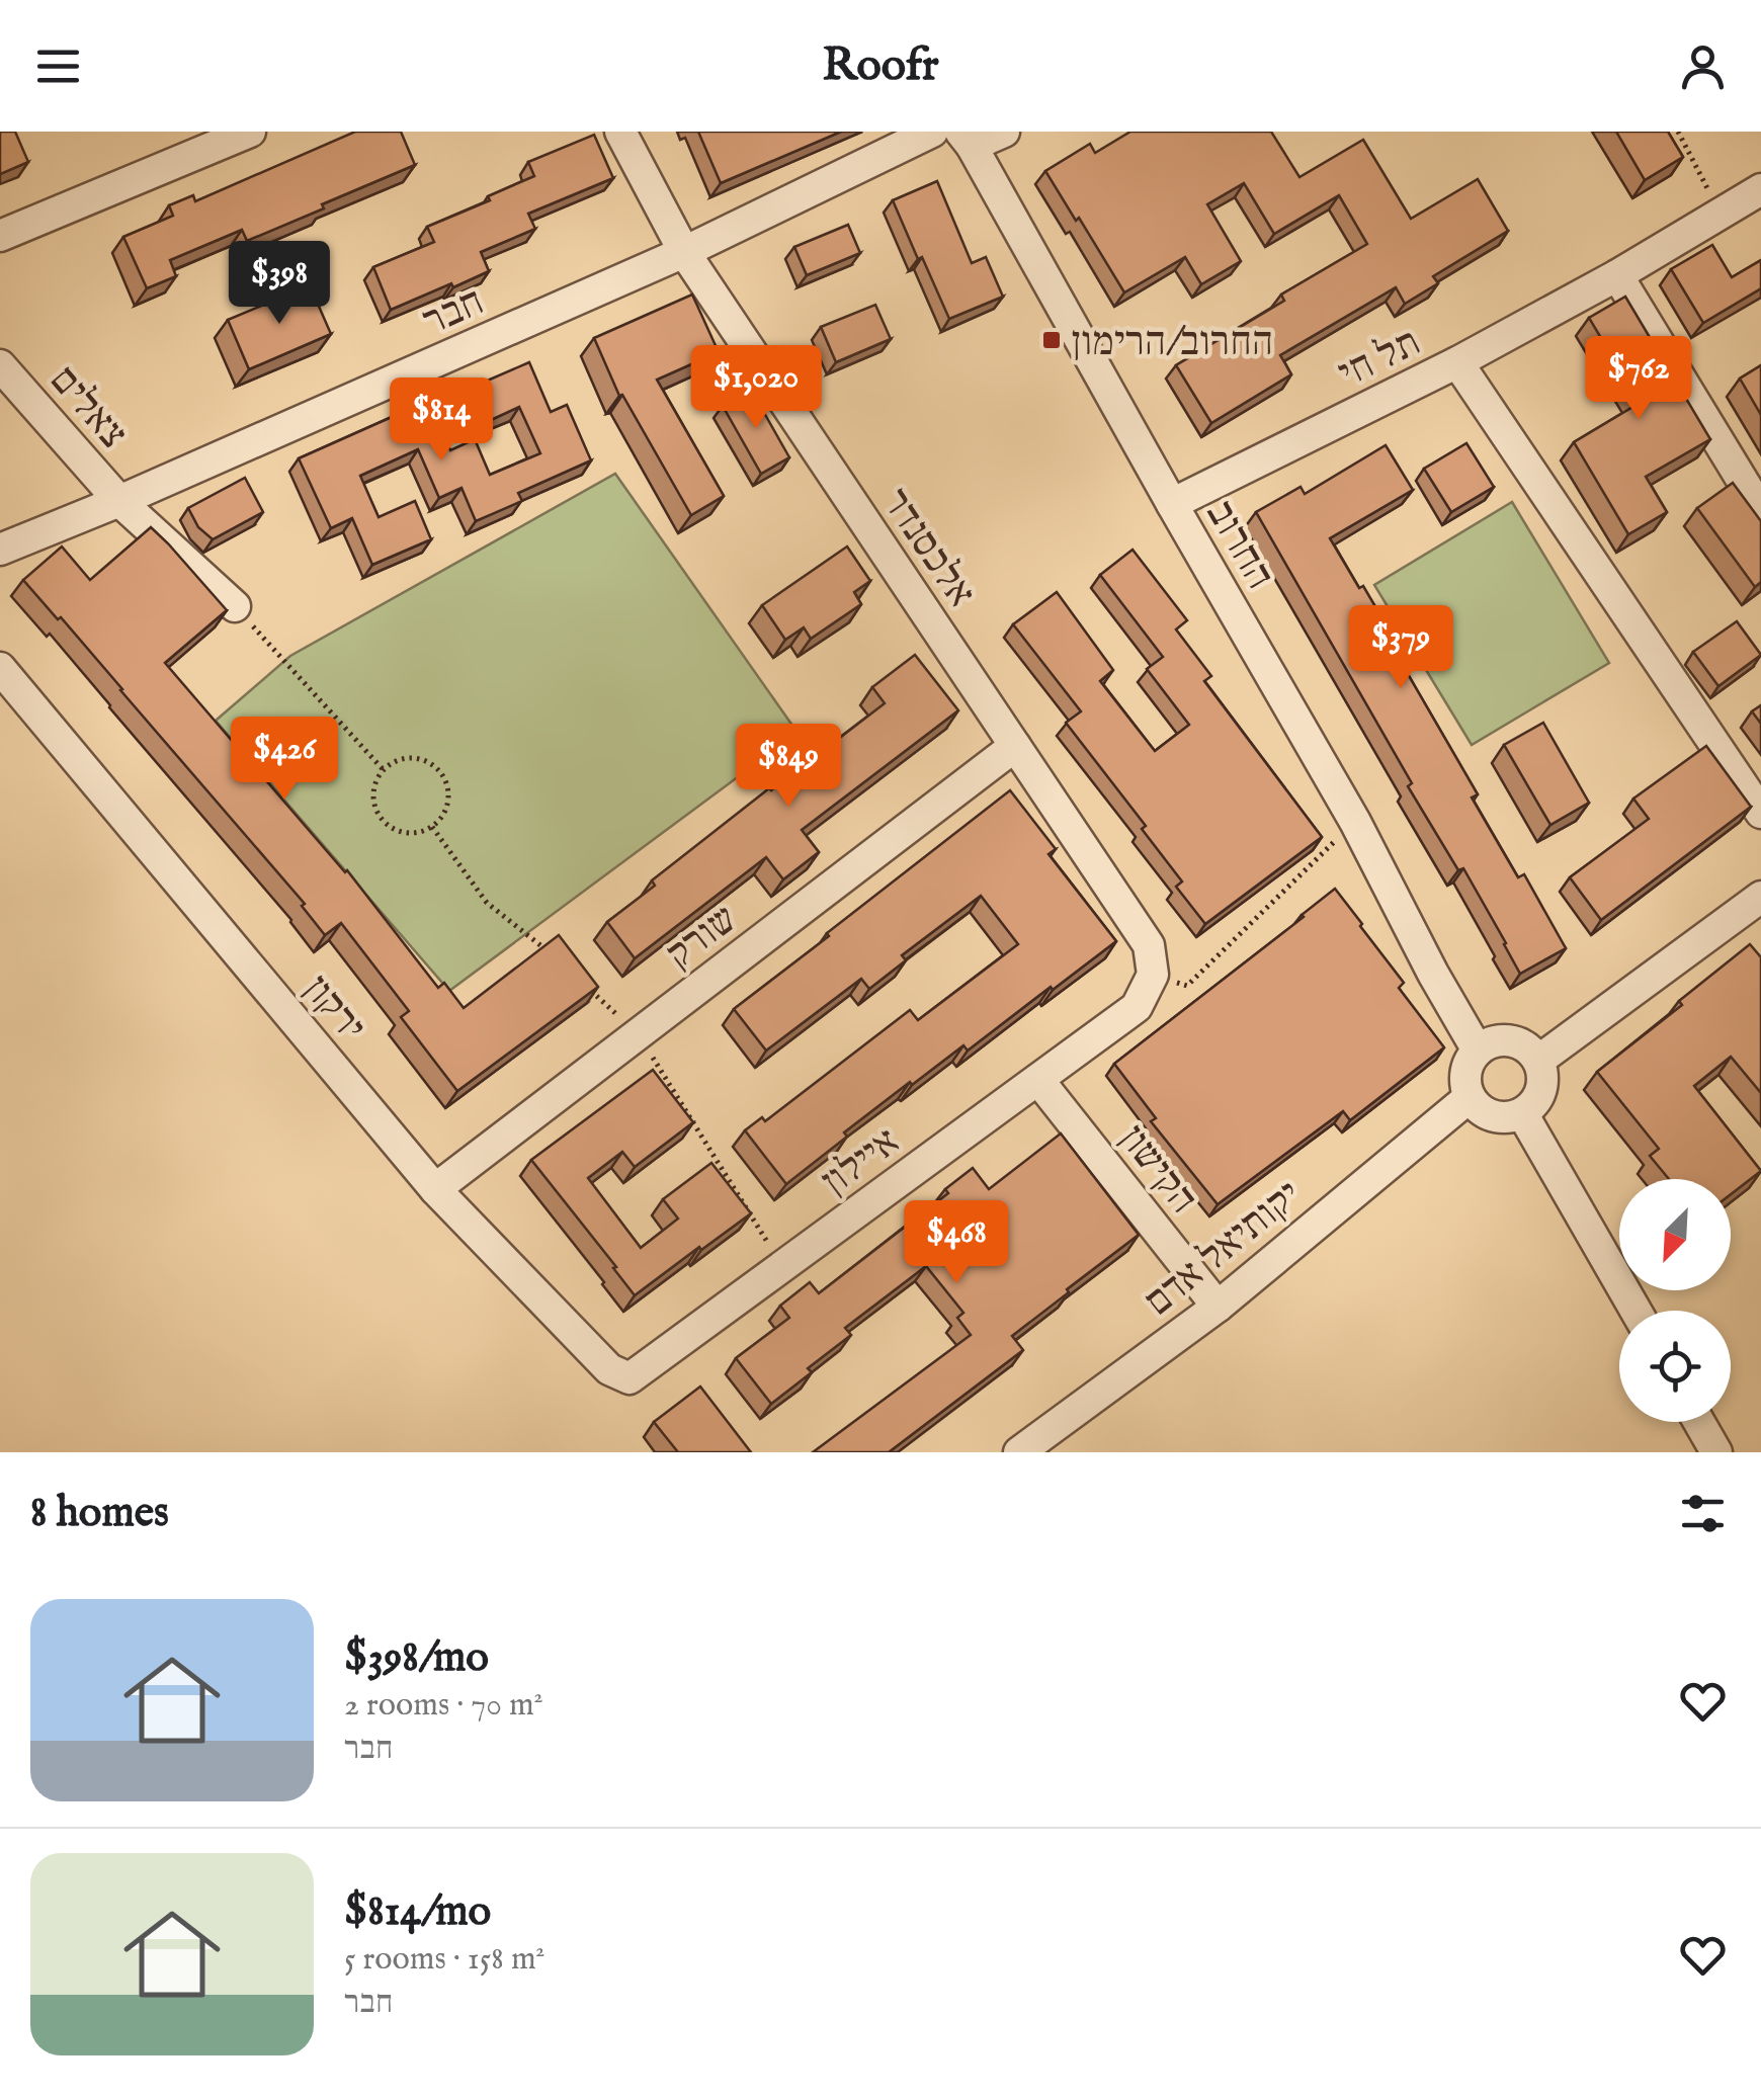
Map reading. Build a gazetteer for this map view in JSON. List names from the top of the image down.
{
  "streets": {
    "street": [
      "חבר",
      "תל חי",
      "צאלים",
      "החרוב",
      "אלכסנדר",
      "שורק",
      "ירקון",
      "איילון",
      "הקישון",
      "יקותיאל אדם"
    ]
  },
  "crossings": [
    ["חבר", "צאלים"],
    ["חבר", "אלכסנדר"],
    ["תל חי", "החרוב"],
    ["החרוב", "יקותיאל אדם"],
    ["אלכסנדר", "שורק"],
    ["אלכסנדר", "איילון"],
    ["שורק", "ירקון"],
    ["ירקון", "איילון"],
    ["איילון", "הקישון"],
    ["הקישון", "יקותיאל אדם"]
  ],
  "places": {
    "transit": ["החרוב/הרימון"]
  },
  "north": "bottom left",
  "page": {
    "header": "Roofr",
    "price": [
      "$398",
      "$762",
      "$1,020",
      "$814",
      "$379",
      "$426",
      "$849",
      "$468"
    ],
    "heading": "8 homes",
    "list": [
      {
        "name": "$398/mo",
        "note": "2 rooms · 70 m² · חבר"
      },
      {
        "name": "$814/mo",
        "note": "5 rooms · 158 m² · חבר"
      }
    ]
  }
}
